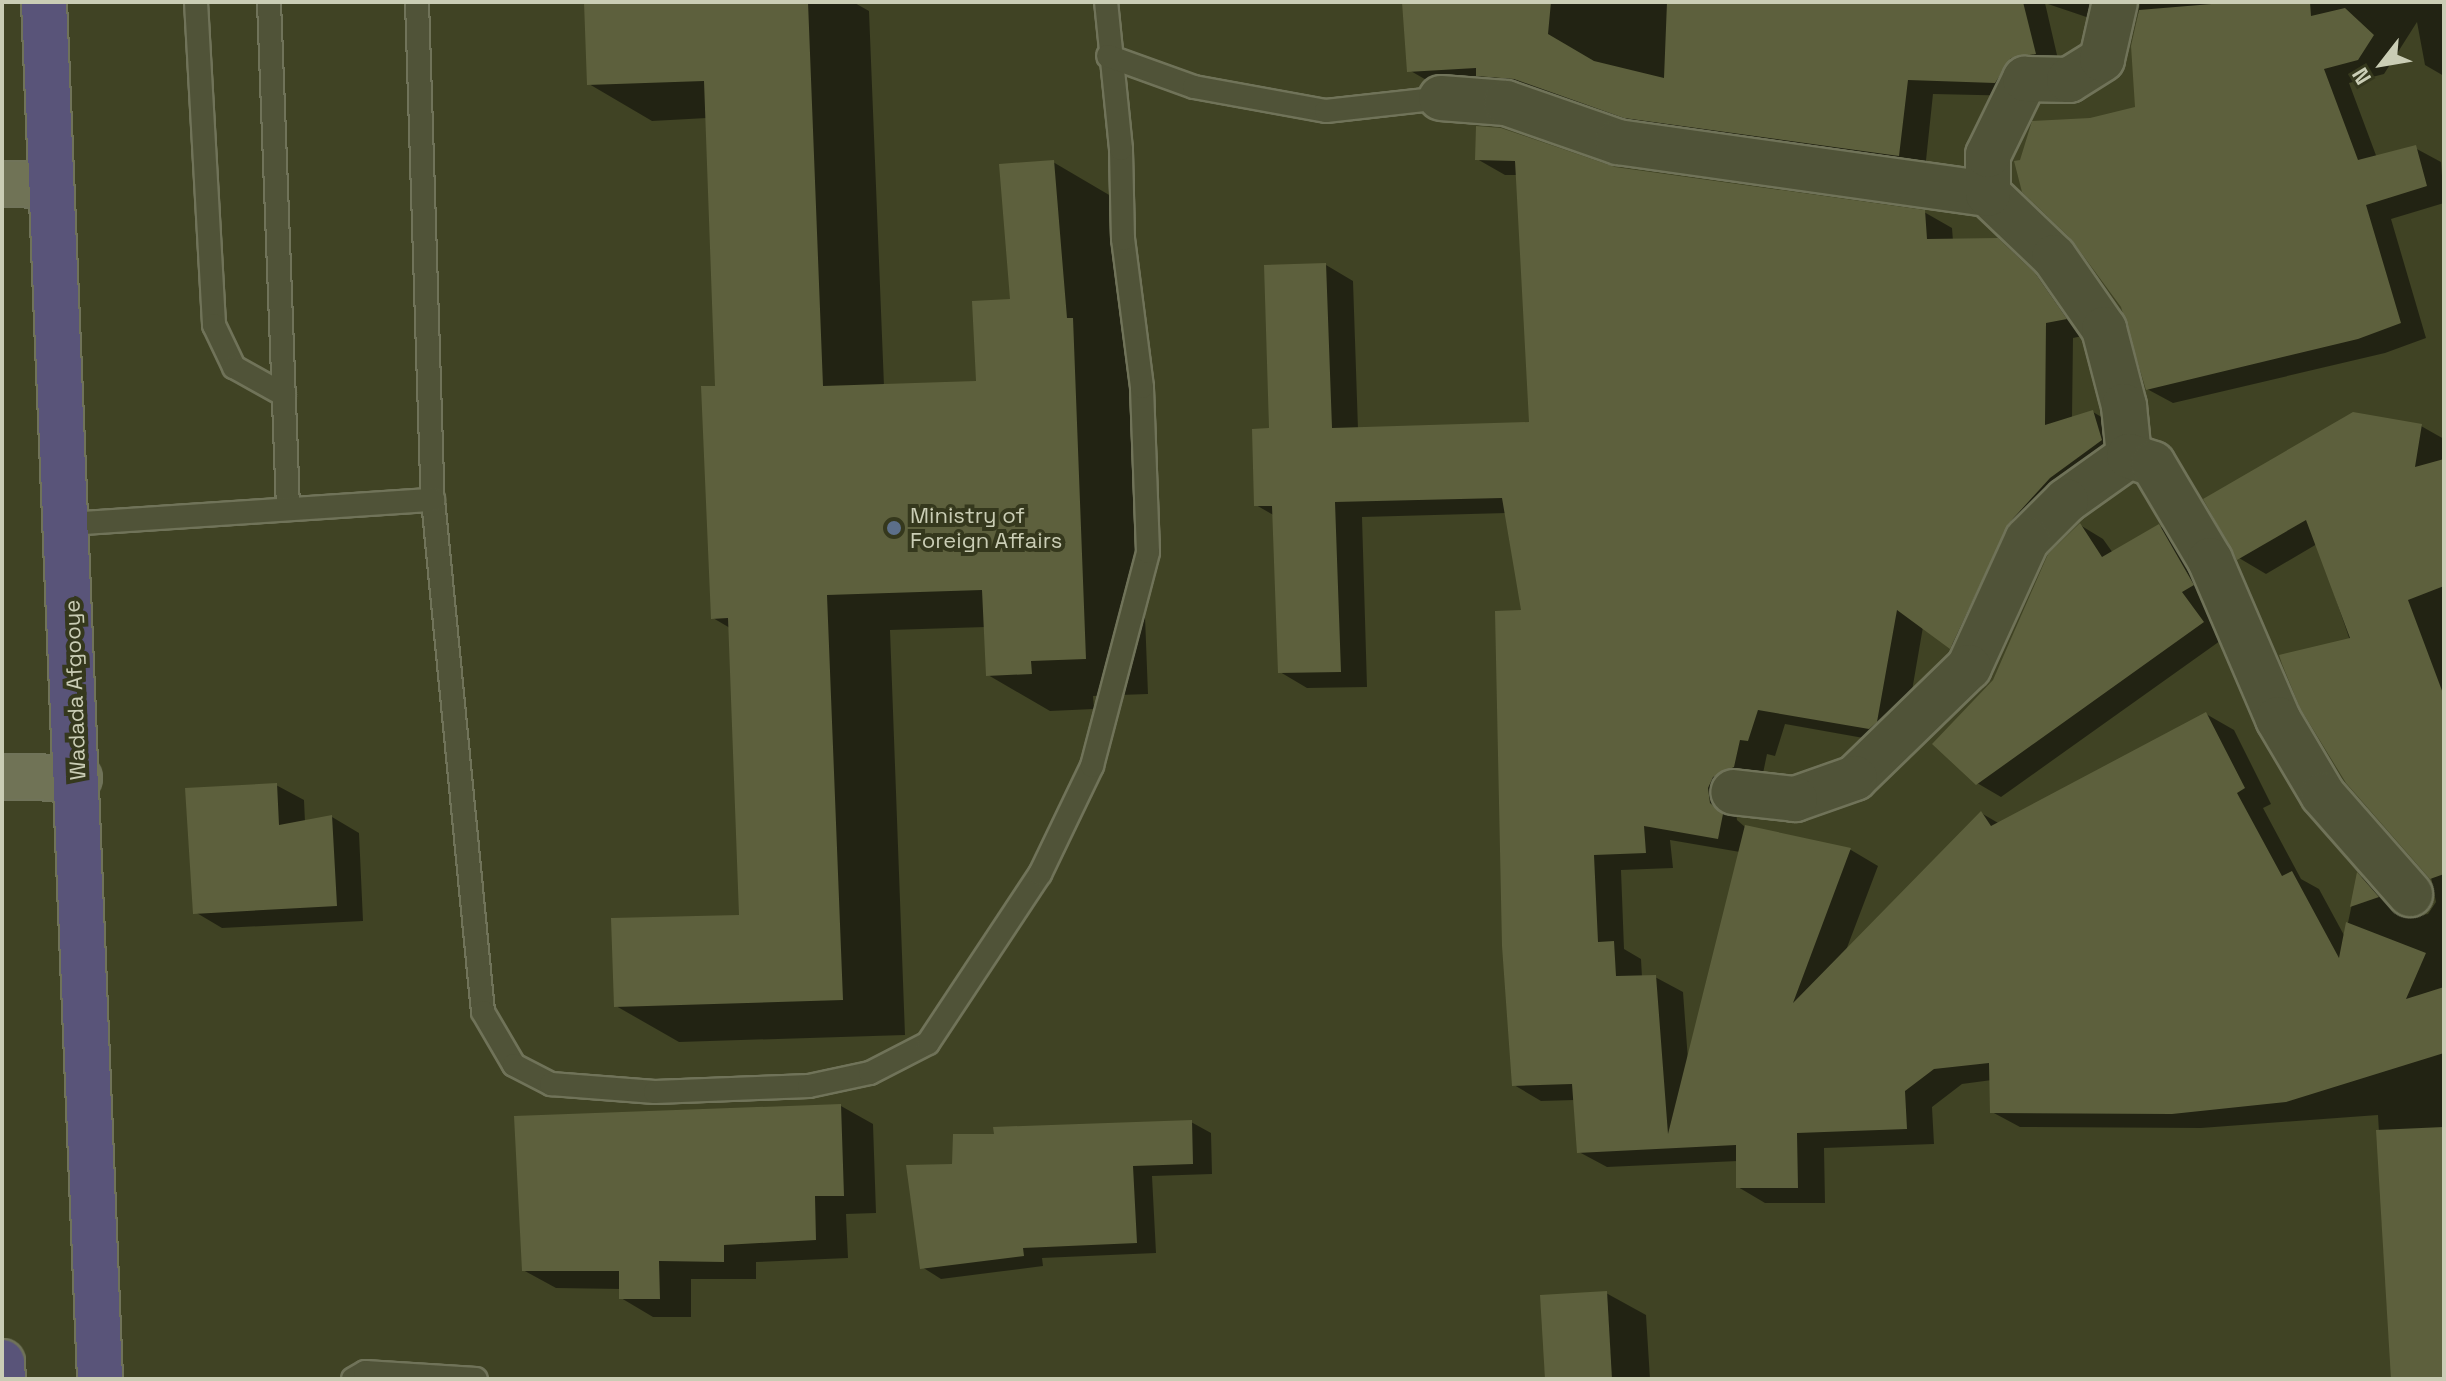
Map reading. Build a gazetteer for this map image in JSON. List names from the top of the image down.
{
  "streets": {
    "highway": ["Wadada Afgooye"]
  },
  "places": ["Ministry of Foreign Affairs"],
  "north": "bottom left"
}
